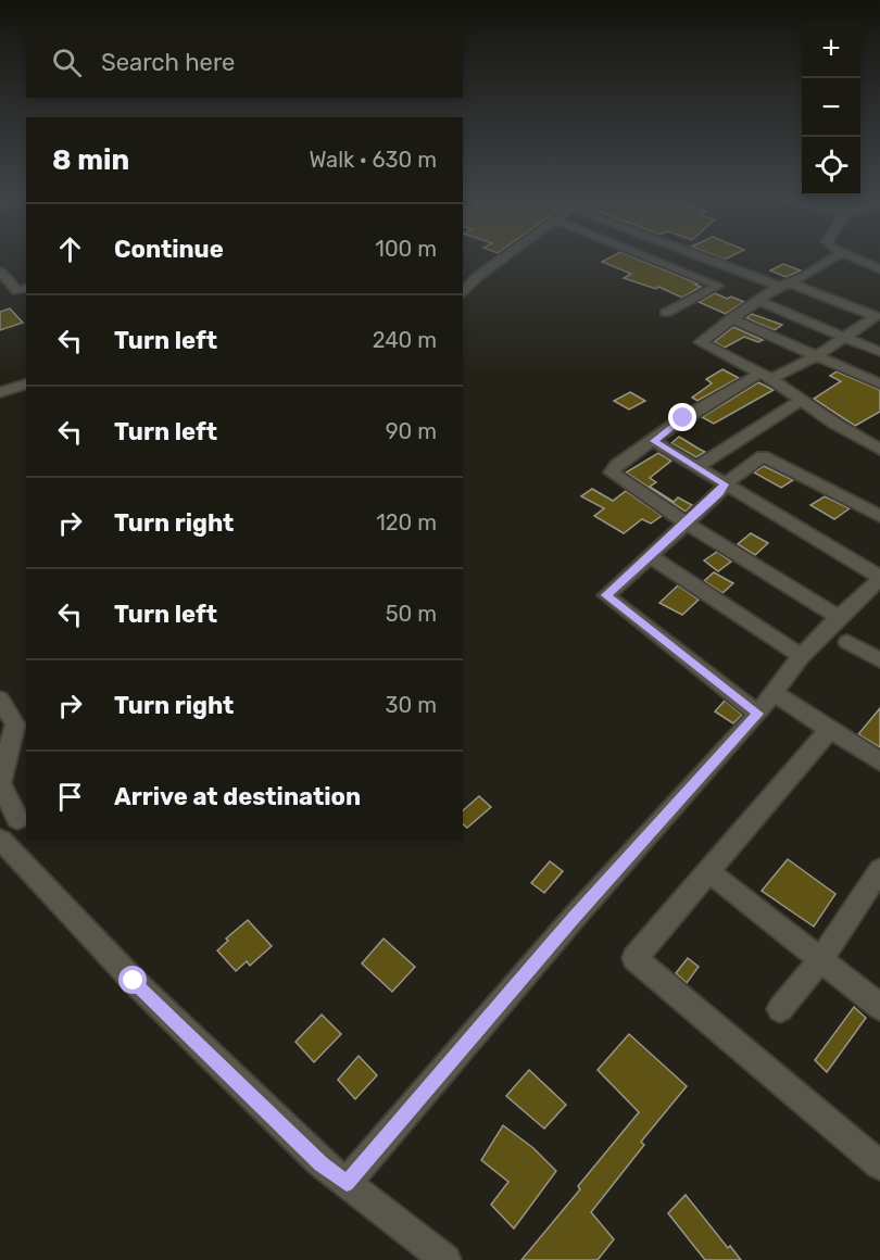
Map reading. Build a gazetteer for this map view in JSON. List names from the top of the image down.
{
  "page": {
    "map_buttons": ["+", "−"],
    "search": "Search here",
    "heading": ["8 min", "Walk · 630 m"],
    "list": [
      ["Continue", "100 m"],
      ["Turn left", "240 m"],
      ["Turn left", "90 m"],
      ["Turn right", "120 m"],
      ["Turn left", "50 m"],
      ["Turn right", "30 m"],
      "Arrive at destination"
    ]
  }
}
